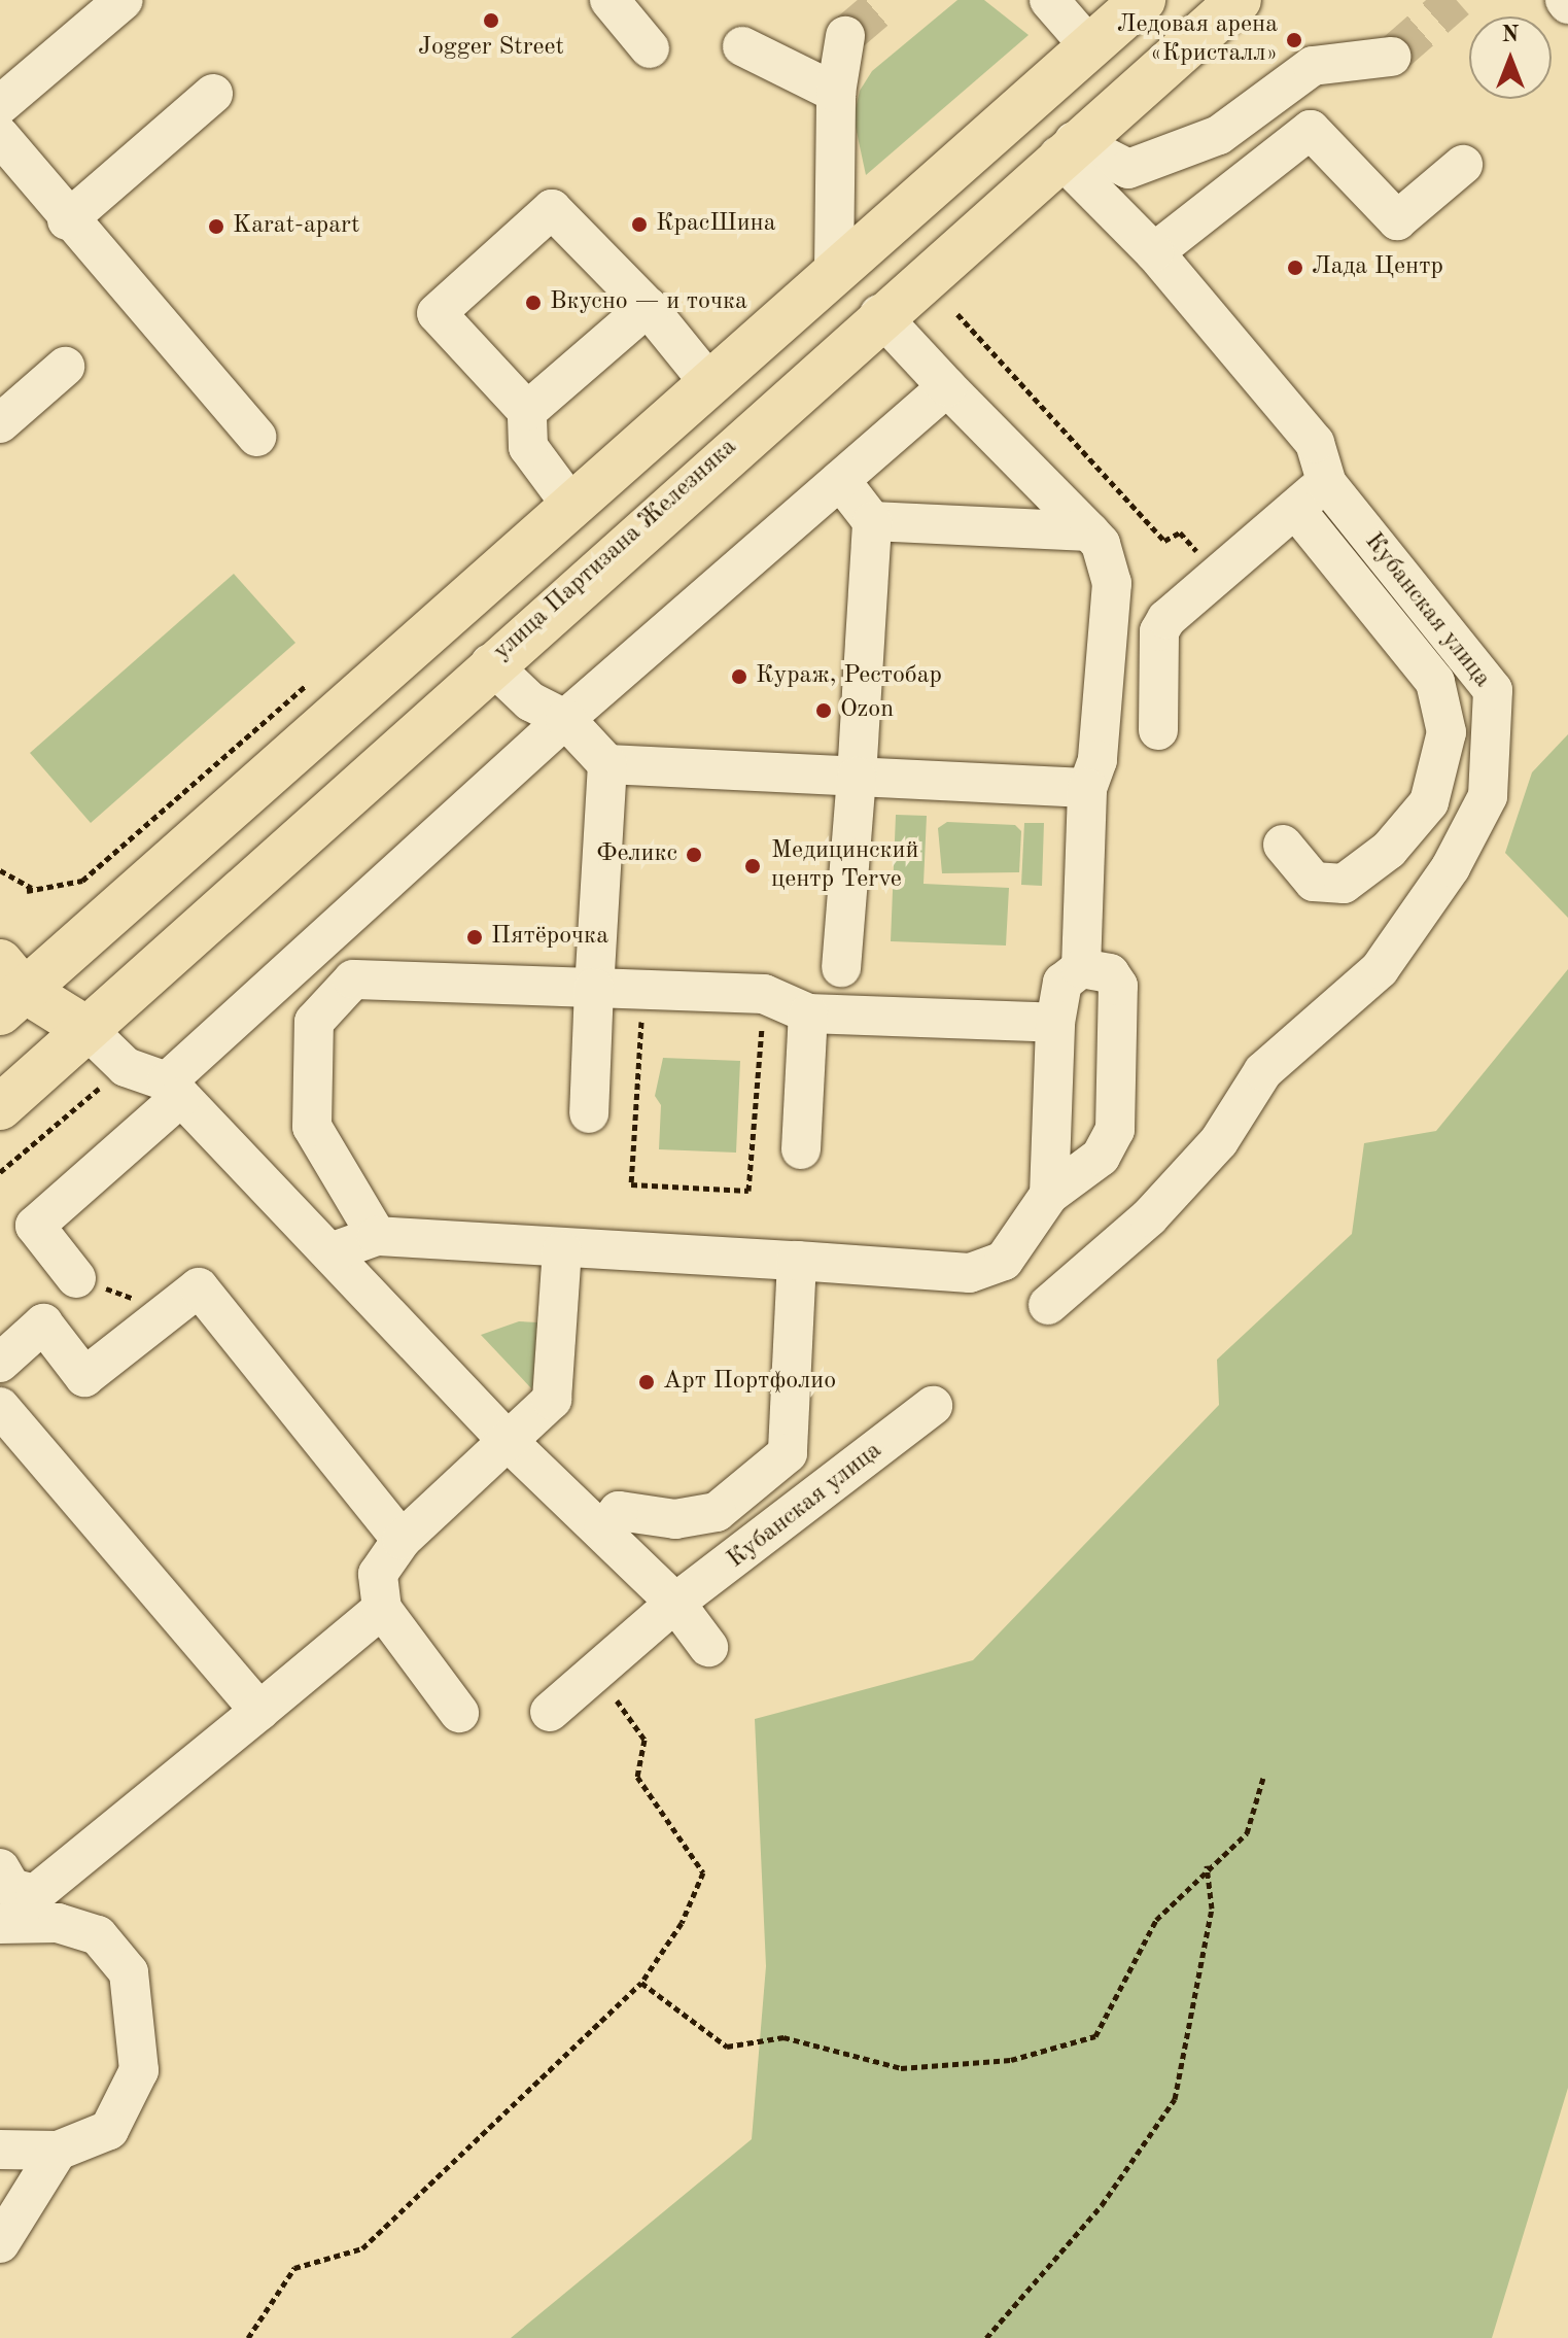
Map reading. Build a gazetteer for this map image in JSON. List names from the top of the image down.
{
  "streets": {
    "main road": ["улица Партизана Железняка"],
    "street": ["Кубанская улица"]
  },
  "crossings": [
    ["улица Партизана Железняка", "Кубанская улица"]
  ],
  "places": [
    "Jogger Street",
    "Ледовая арена «Кристалл»",
    "КрасШина",
    "Karat-apart",
    "Лада Центр",
    "Вкусно — и точка",
    "Кураж, Рестобар",
    "Ozon",
    "Феликс",
    "Медицинский центр Terve",
    "Пятёрочка",
    "Арт Портфолио"
  ],
  "north": "top"
}
